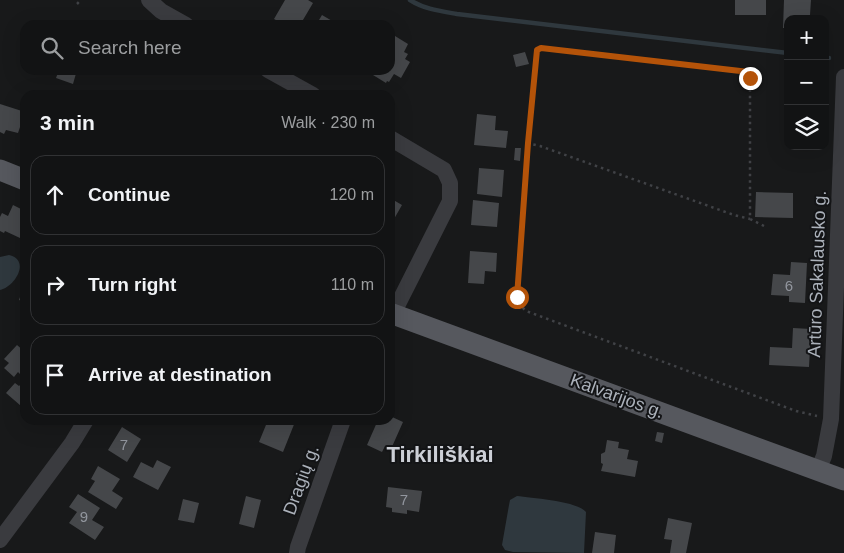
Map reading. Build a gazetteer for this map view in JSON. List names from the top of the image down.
{
  "streets": {
    "main road": ["Kalvarijos g."],
    "street": ["Artūro Sakalausko g.", "Dragių g."]
  },
  "crossings": [
    ["Artūro Sakalausko g.", "Kalvarijos g."]
  ],
  "districts": ["Tirkiliškiai"],
  "house_numbers": [
    "6",
    "7",
    "7",
    "9"
  ],
  "page": {
    "map_buttons": ["+", "−"],
    "search": "Search here",
    "heading": ["3 min", "Walk · 230 m"],
    "list": [
      ["Continue", "120 m"],
      ["Turn right", "110 m"],
      "Arrive at destination"
    ]
  }
}
